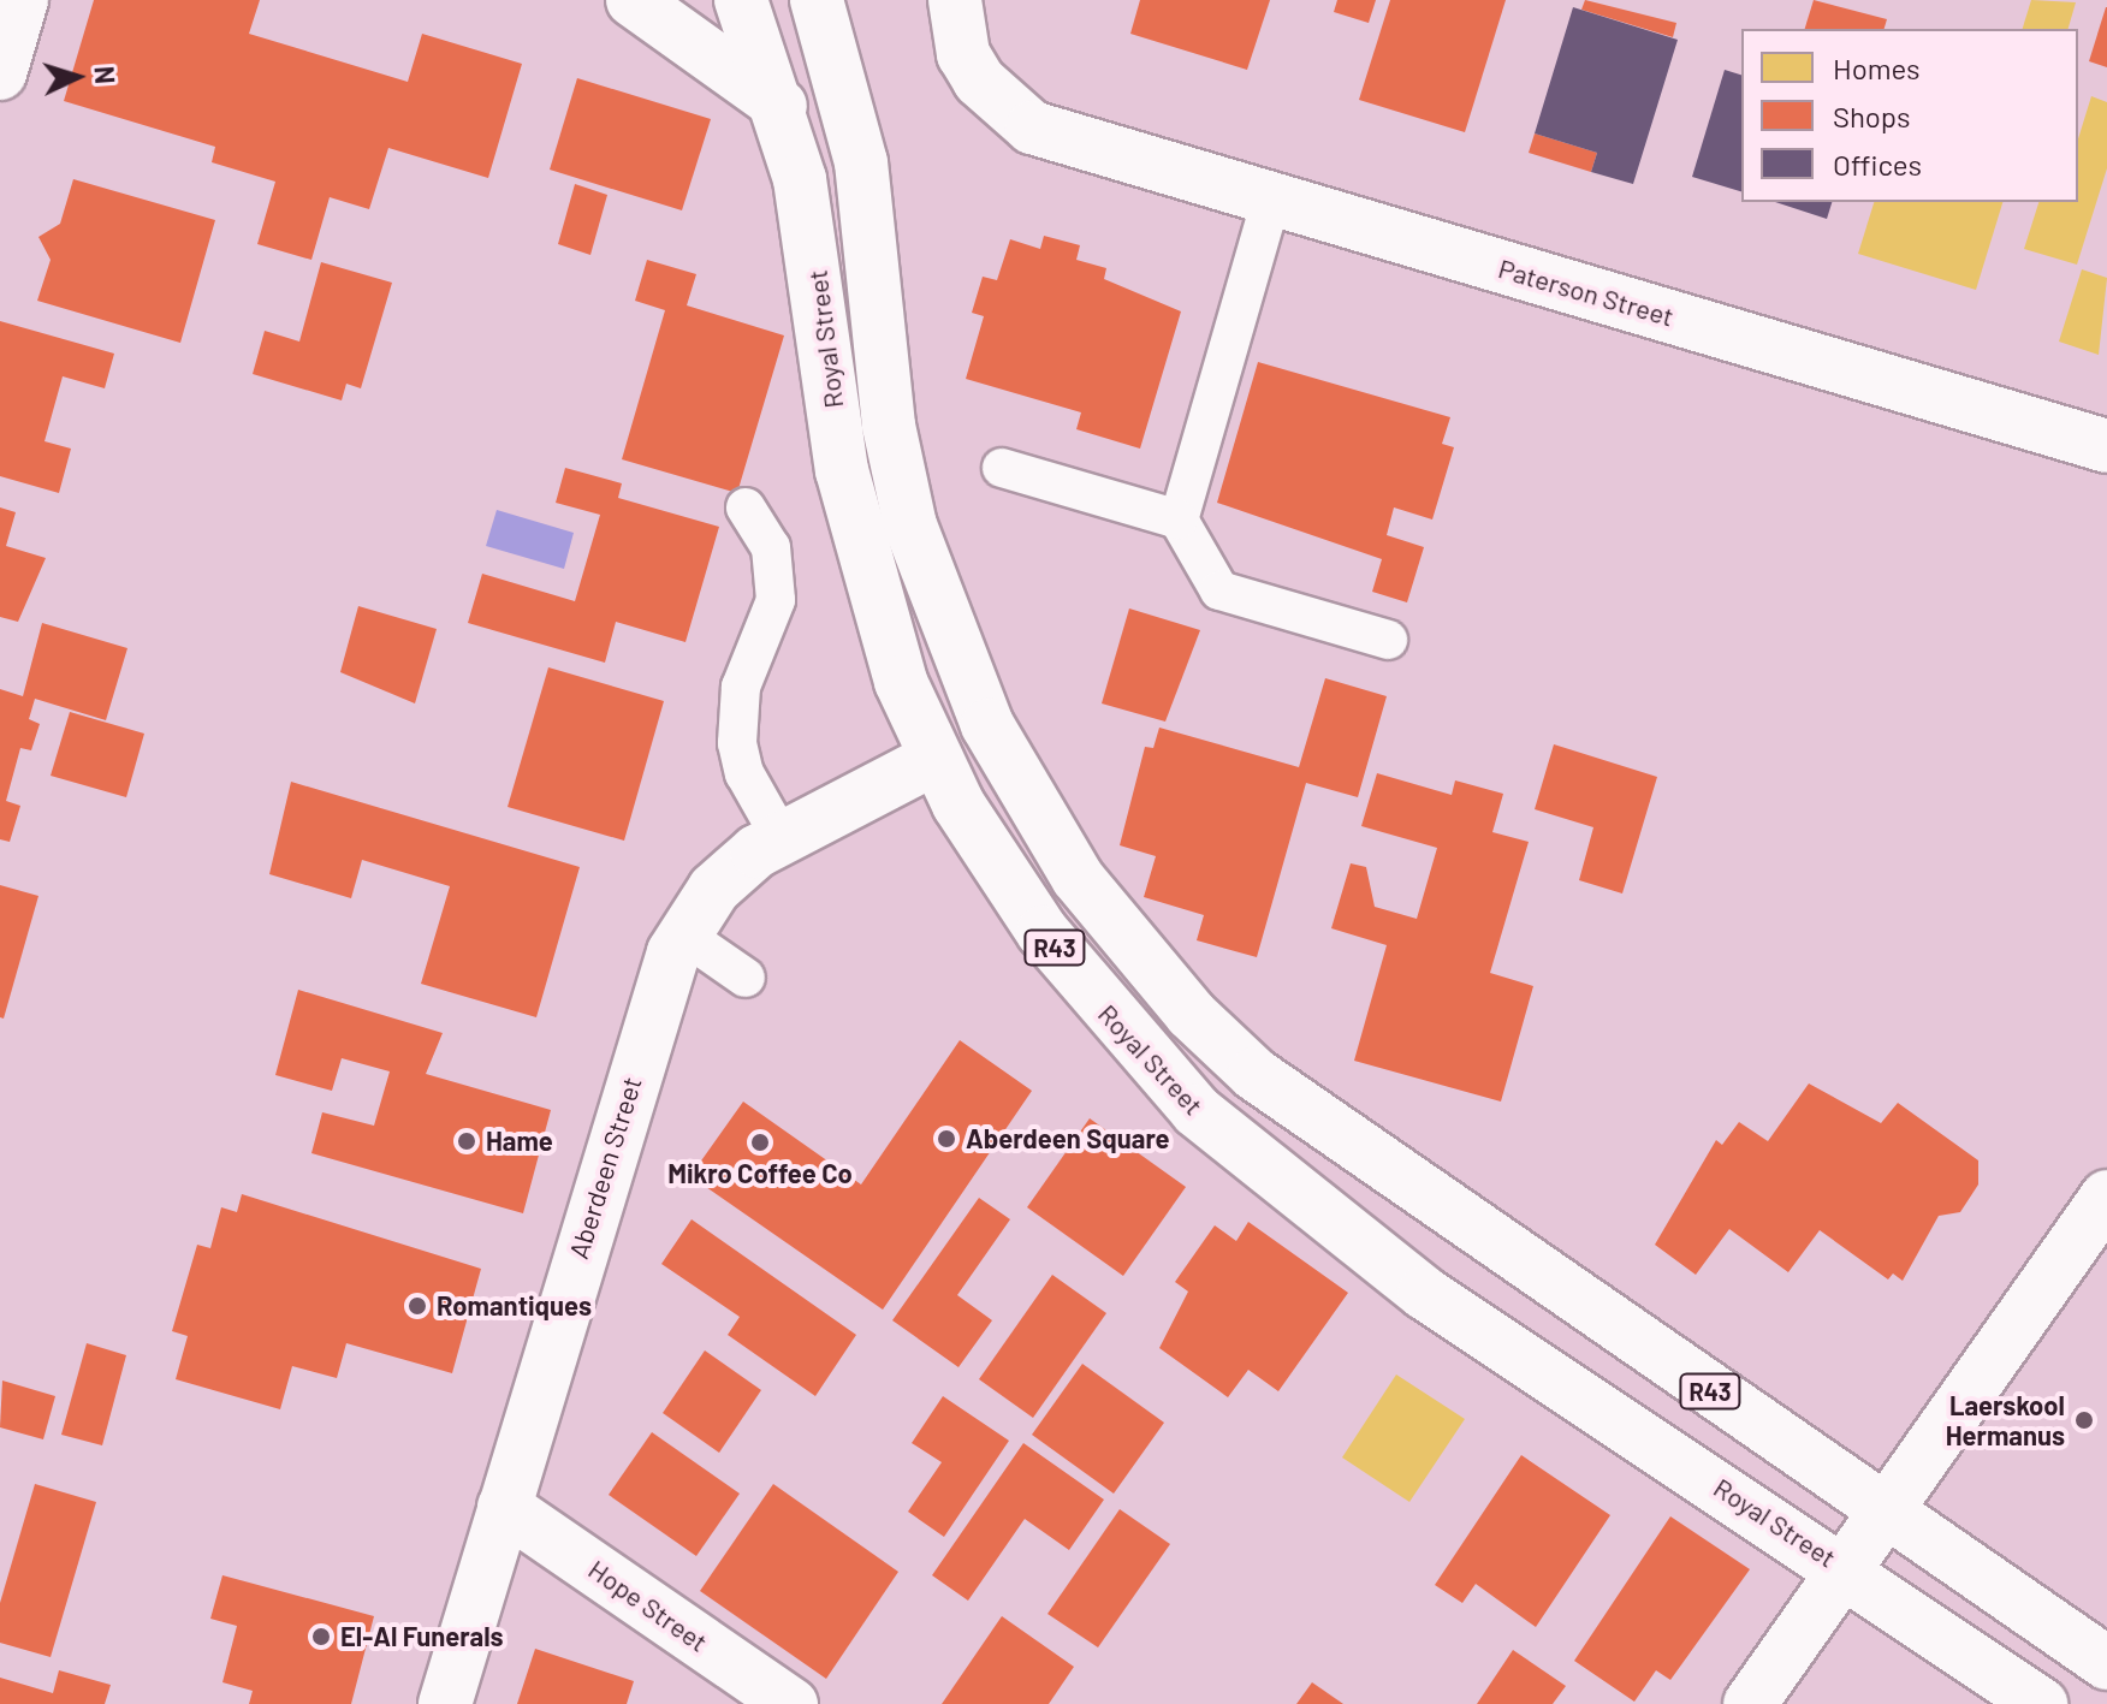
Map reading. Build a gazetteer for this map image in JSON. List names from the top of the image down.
{
  "streets": {
    "main road": [
      "Paterson Street",
      "Royal Street",
      "R43",
      "Aberdeen Street",
      "Hope Street"
    ]
  },
  "crossings": [
    ["Royal Street", "Aberdeen Street"],
    ["Aberdeen Street", "Hope Street"]
  ],
  "places": [
    "Aberdeen Square",
    "Hame",
    "Mikro Coffee Co",
    "Romantiques",
    "Laerskool Hermanus",
    "El-Al Funerals"
  ],
  "legend": ["Homes", "Shops", "Offices"],
  "north": "right"
}
